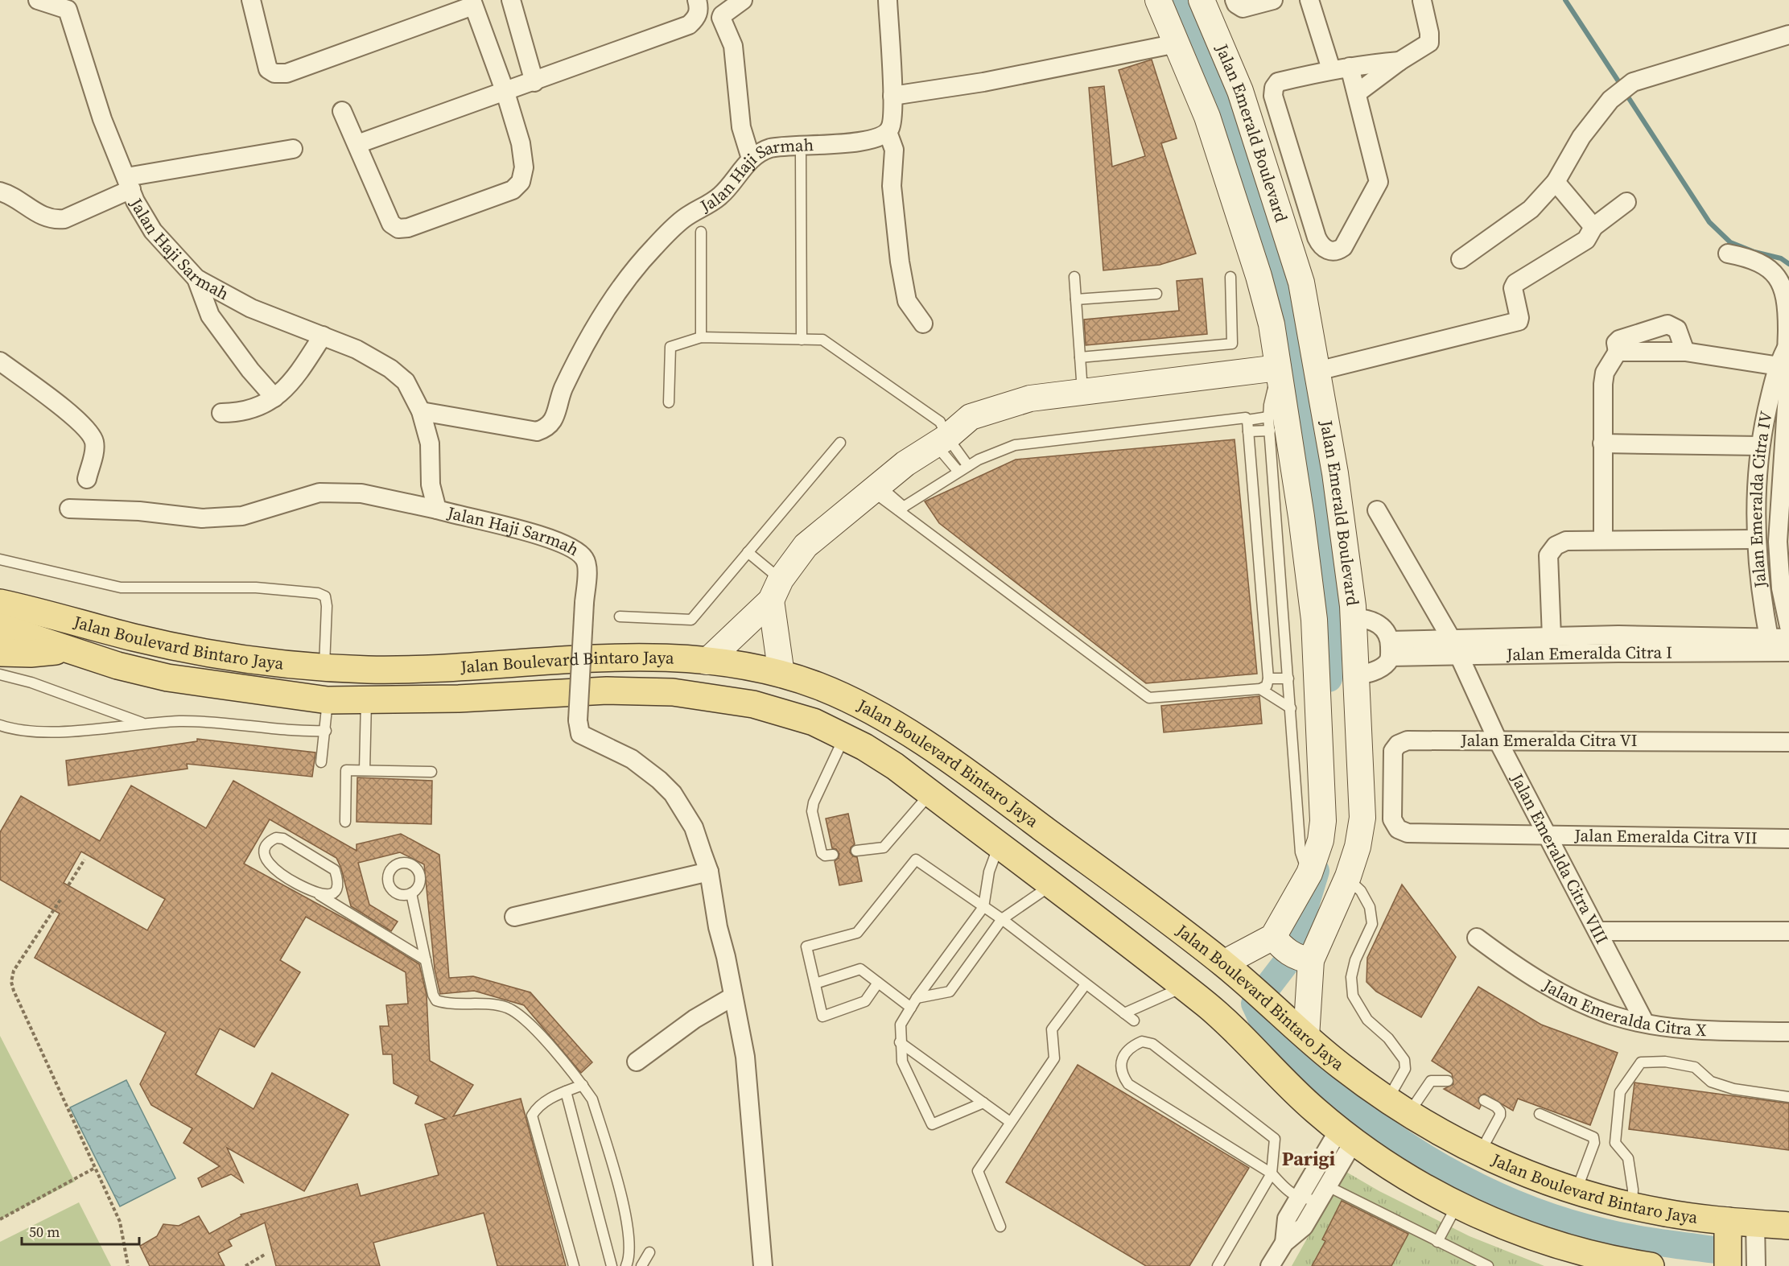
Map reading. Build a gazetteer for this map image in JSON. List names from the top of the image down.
{
  "streets": {
    "main road": ["Jalan Emerald Boulevard", "Jalan Boulevard Bintaro Jaya"],
    "street": [
      "Jalan Haji Sarmah",
      "Jalan Emeralda Citra IV",
      "Jalan Emeralda Citra I",
      "Jalan Emeralda Citra VI",
      "Jalan Emeralda Citra VII",
      "Jalan Emeralda Citra VIII",
      "Jalan Emeralda Citra X"
    ]
  },
  "crossings": [
    ["Jalan Emerald Boulevard", "Jalan Boulevard Bintaro Jaya"],
    ["Jalan Emeralda Citra IV", "Jalan Emeralda Citra I"],
    ["Jalan Emeralda Citra I", "Jalan Emeralda Citra VIII"],
    ["Jalan Emeralda Citra VI", "Jalan Emeralda Citra VII"],
    ["Jalan Emeralda Citra VI", "Jalan Emeralda Citra VIII"],
    ["Jalan Emeralda Citra VII", "Jalan Emeralda Citra VIII"],
    ["Jalan Emeralda Citra VIII", "Jalan Emeralda Citra X"]
  ],
  "districts": ["Parigi"],
  "scale_bar": "50 m"
}
